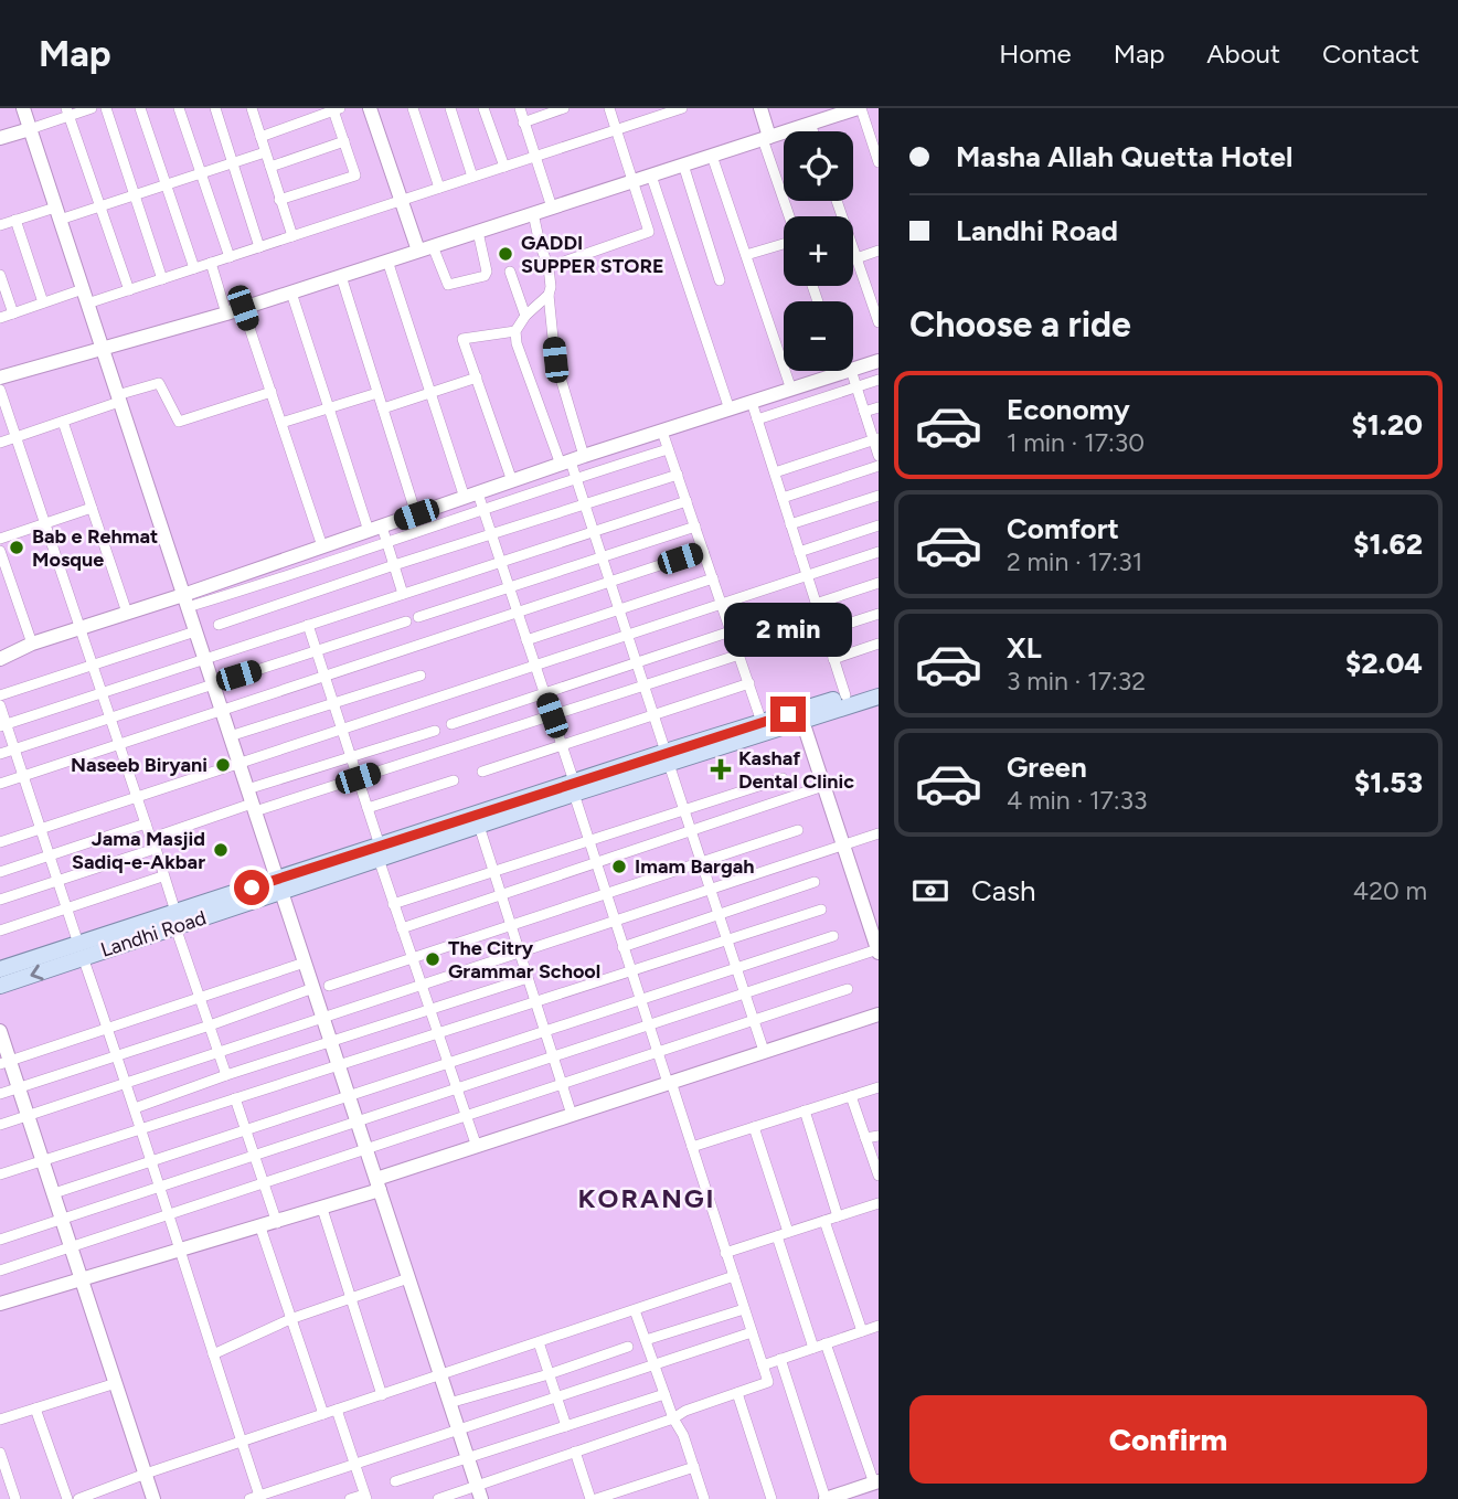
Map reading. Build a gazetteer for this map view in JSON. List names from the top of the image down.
{
  "streets": {
    "main road": ["Landhi Road"]
  },
  "districts": ["KORANGI"],
  "places": {
    "other": [
      "GADDI SUPPER STORE",
      "Bab e Rehmat Mosque",
      "Naseeb Biryani",
      "Jama Masjid Sadiq-e-Akbar",
      "Imam Bargah",
      "The Citry Grammar School"
    ],
    "health": ["Kashaf Dental Clinic"]
  },
  "page": {
    "header": "Map",
    "nav": [
      "Home",
      "Map",
      "About",
      "Contact"
    ],
    "banner": ["Masha Allah Quetta Hotel", "Landhi Road"],
    "map_buttons": ["+", "−"],
    "heading": "Choose a ride",
    "list": [
      {
        "name": "Economy",
        "note": "1 min · 17:30",
        "value": "$1.20"
      },
      {
        "name": "Comfort",
        "note": "2 min · 17:31",
        "value": "$1.62"
      },
      {
        "name": "XL",
        "note": "3 min · 17:32",
        "value": "$2.04"
      },
      {
        "name": "Green",
        "note": "4 min · 17:33",
        "value": "$1.53"
      }
    ],
    "bubble": "2 min",
    "pay": ["Cash", "420 m"],
    "buttons": "Confirm"
  }
}
